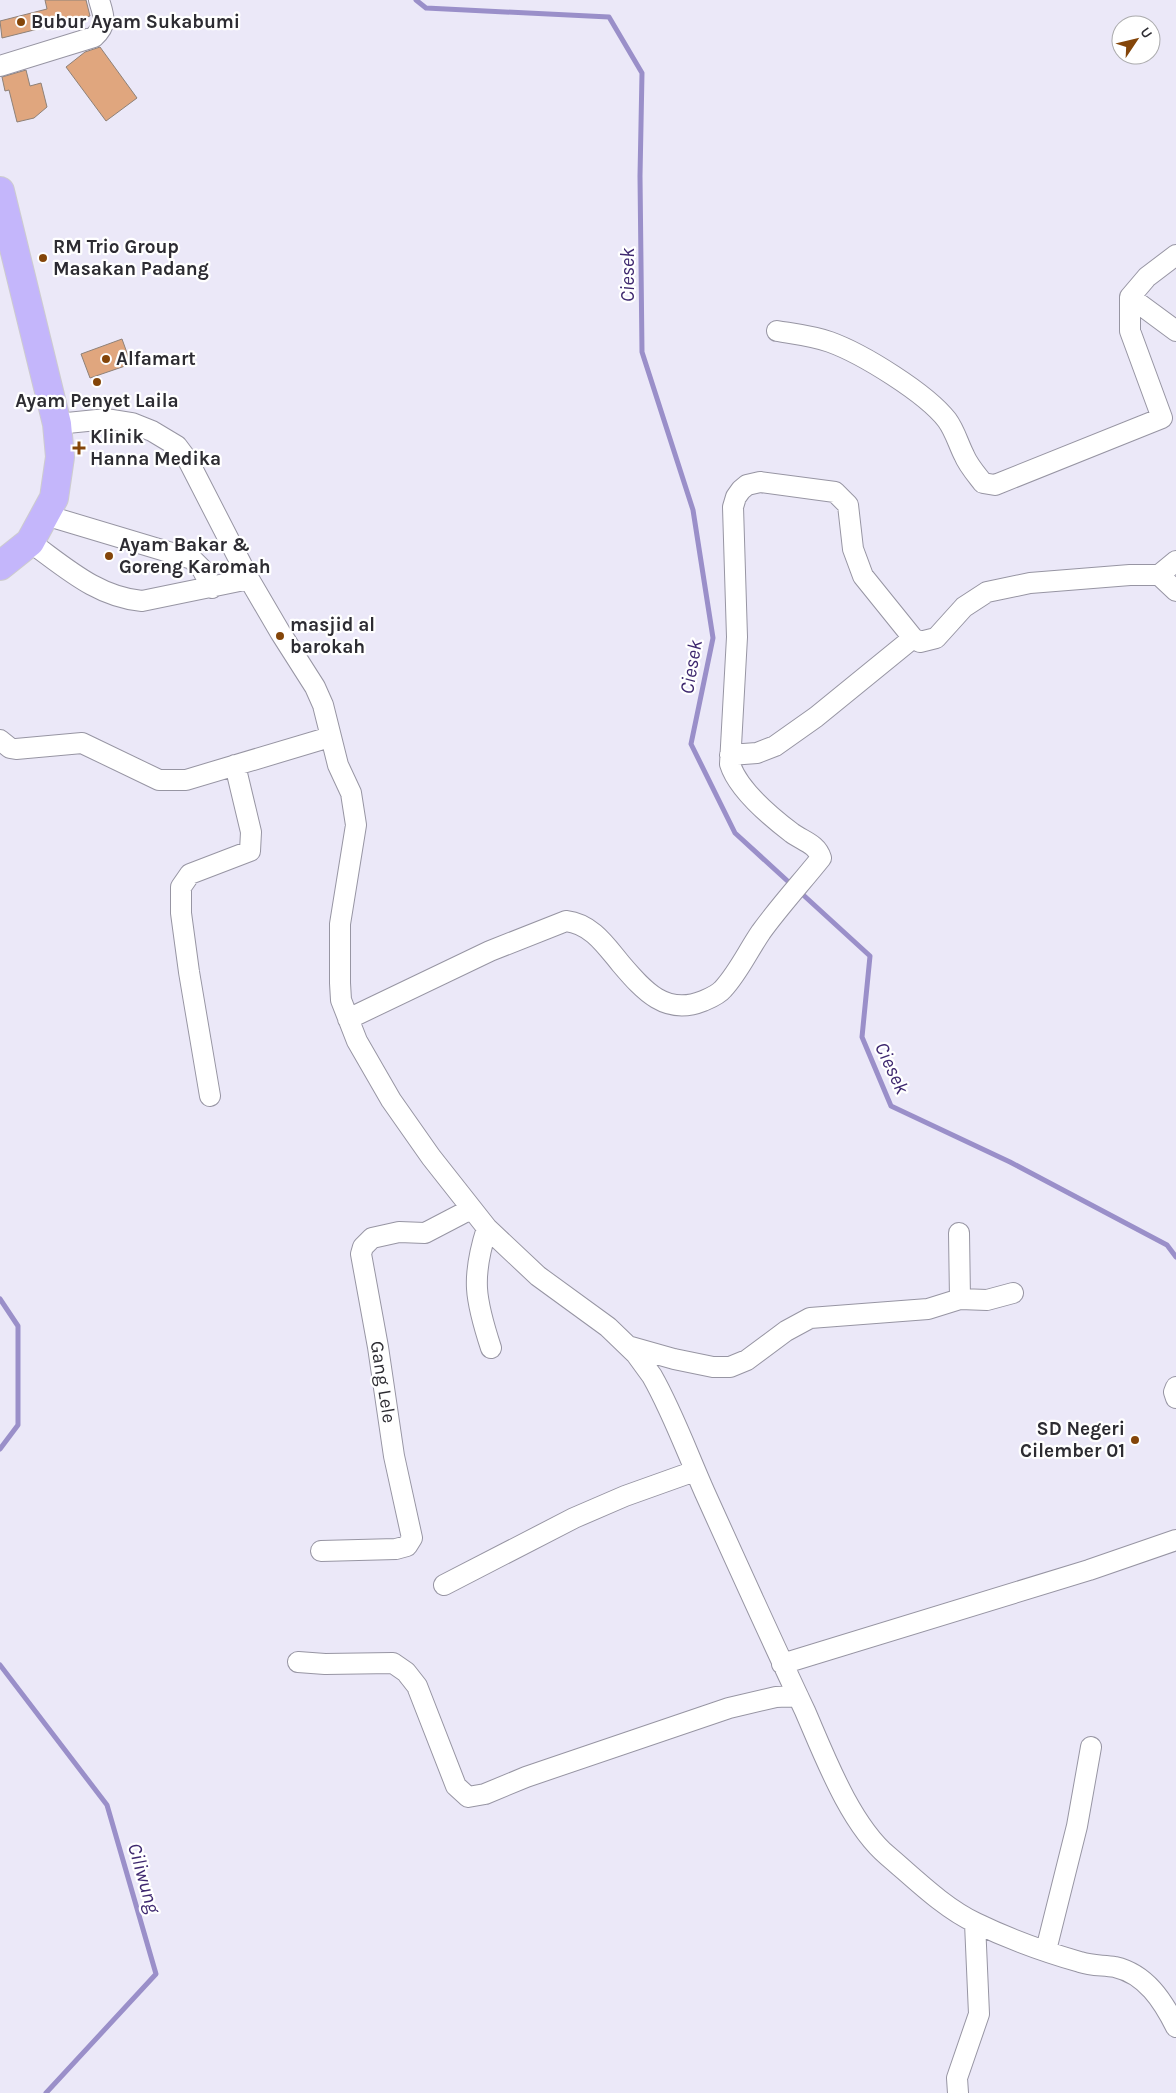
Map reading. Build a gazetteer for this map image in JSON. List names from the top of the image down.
{
  "streets": {
    "street": ["Gang Lele"]
  },
  "water": ["Ciesek", "Ciliwung"],
  "places": {
    "other": [
      "Bubur Ayam Sukabumi",
      "RM Trio Group Masakan Padang",
      "Alfamart",
      "Ayam Penyet Laila",
      "Ayam Bakar & Goreng Karomah",
      "masjid al barokah",
      "SD Negeri Cilember 01"
    ],
    "health": ["Klinik Hanna Medika"]
  },
  "north": "top right"
}
